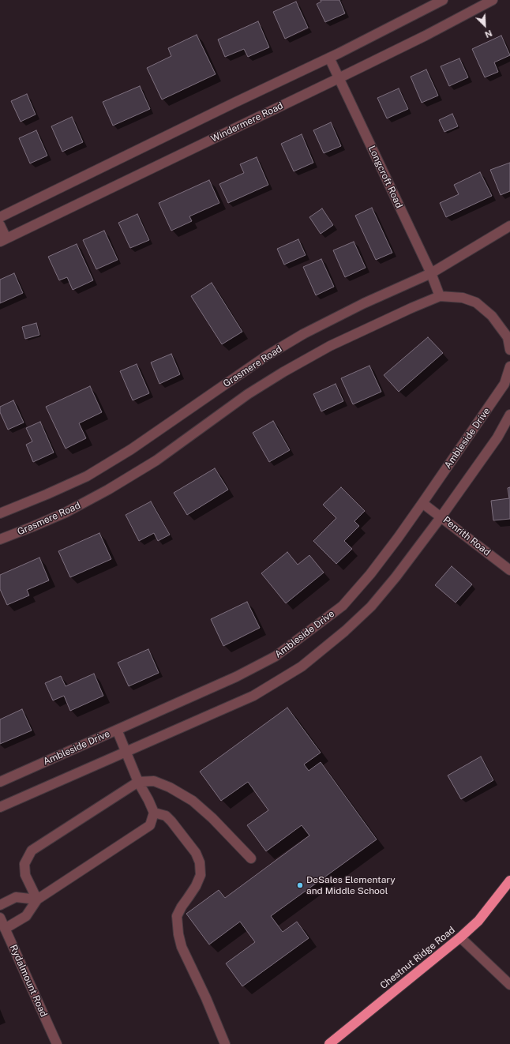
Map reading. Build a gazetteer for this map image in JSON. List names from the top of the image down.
{
  "streets": {
    "highway": ["Chestnut Ridge Road"],
    "street": [
      "Windermere Road",
      "Longcroft Road",
      "Grasmere Road",
      "Ambleside Drive",
      "Penrith Road",
      "Rydalmount Road"
    ]
  },
  "crossings": [
    ["Windermere Road", "Longcroft Road"],
    ["Longcroft Road", "Grasmere Road"],
    ["Ambleside Drive", "Penrith Road"]
  ],
  "places": ["DeSales Elementary and Middle School"],
  "north": "bottom right"
}
